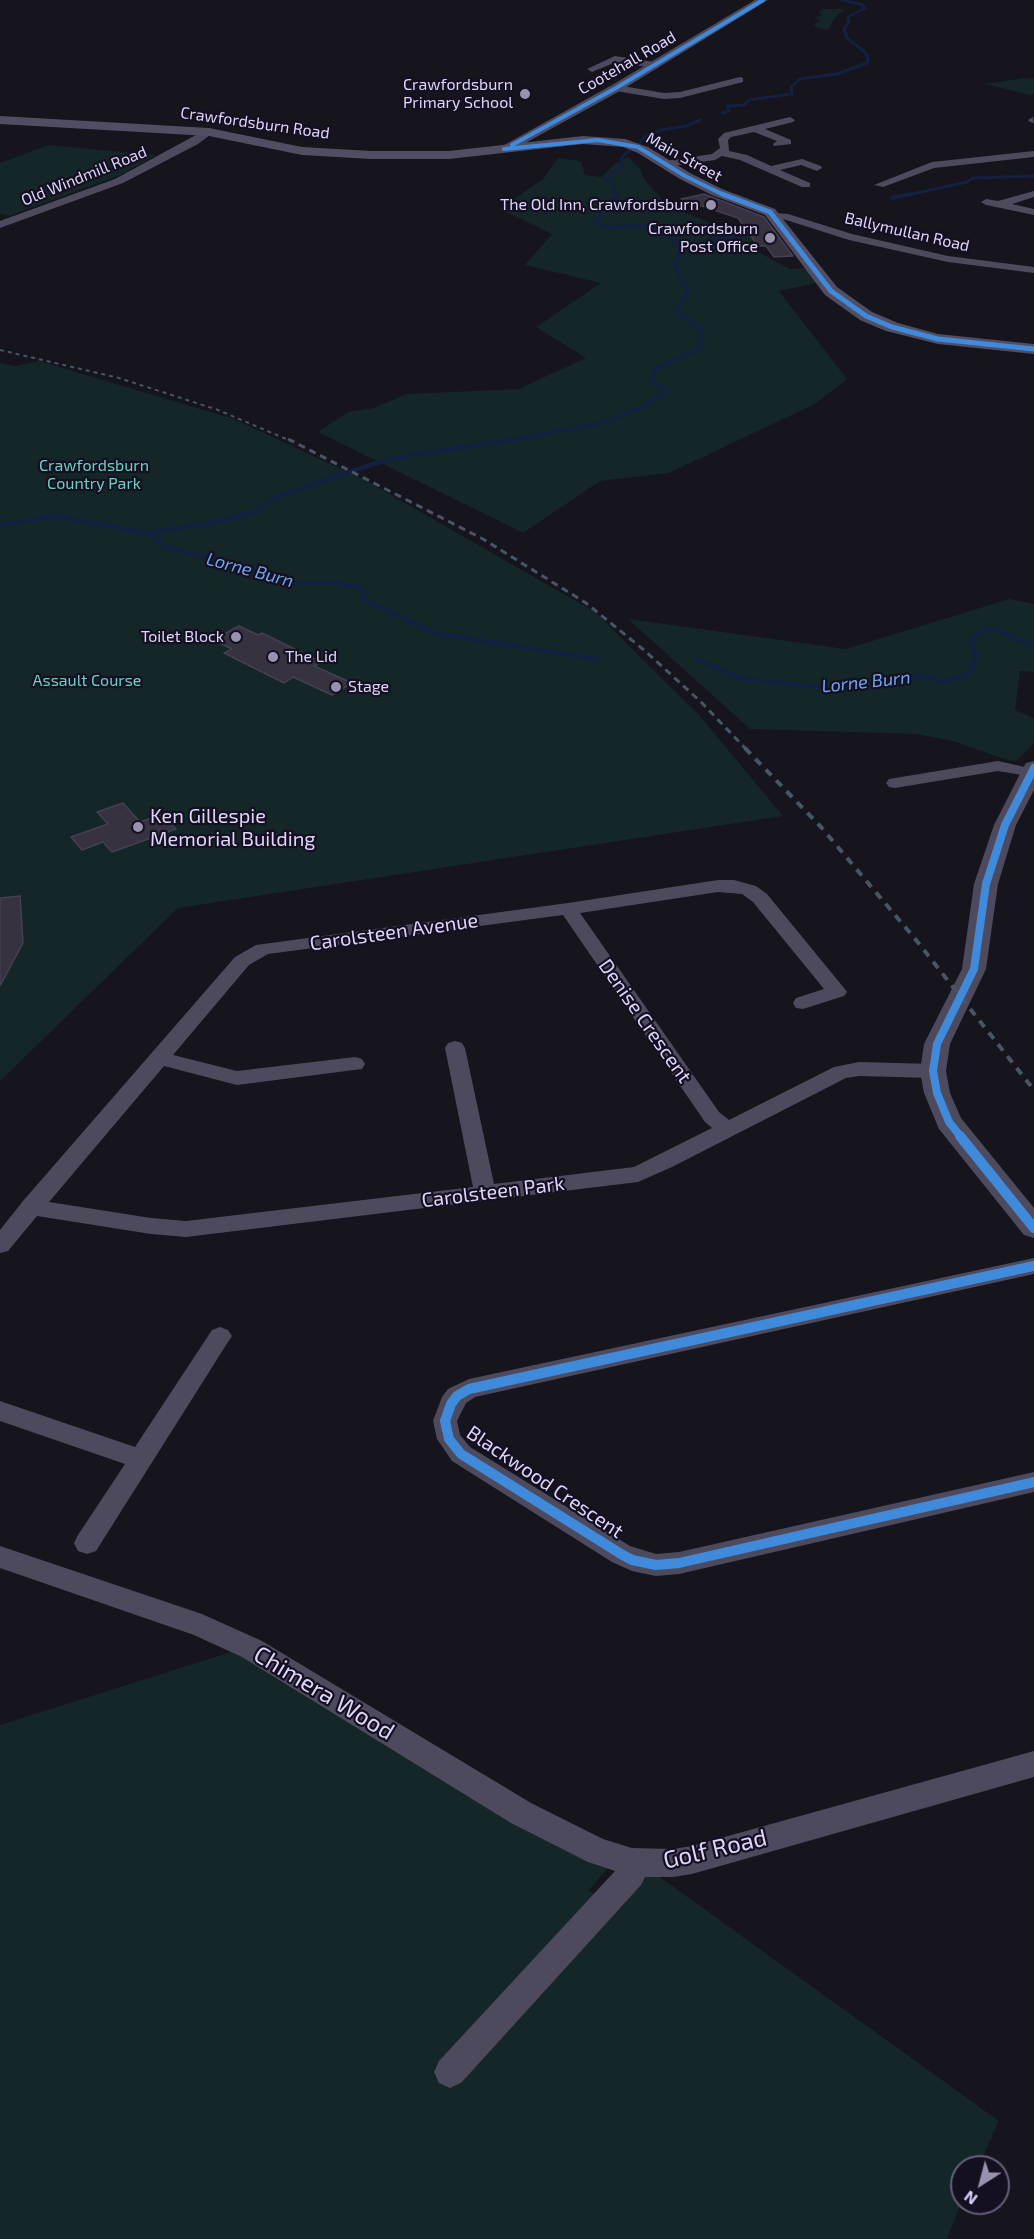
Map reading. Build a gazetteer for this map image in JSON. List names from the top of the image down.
{
  "streets": {
    "main road": ["Crawfordsburn Road", "Main Street"],
    "street": [
      "Cootehall Road",
      "Old Windmill Road",
      "Ballymullan Road",
      "Carolsteen Avenue",
      "Denise Crescent",
      "Carolsteen Park",
      "Blackwood Crescent",
      "Chimera Wood",
      "Golf Road"
    ]
  },
  "crossings": [
    ["Cootehall Road", "Crawfordsburn Road"],
    ["Cootehall Road", "Main Street"],
    ["Crawfordsburn Road", "Main Street"],
    ["Crawfordsburn Road", "Old Windmill Road"],
    ["Main Street", "Ballymullan Road"],
    ["Carolsteen Avenue", "Denise Crescent"],
    ["Carolsteen Avenue", "Carolsteen Park"],
    ["Denise Crescent", "Carolsteen Park"],
    ["Chimera Wood", "Golf Road"]
  ],
  "water": ["Lorne Burn"],
  "parks": ["Crawfordsburn Country Park", "Assault Course"],
  "places": [
    "Crawfordsburn Primary School",
    "The Old Inn, Crawfordsburn",
    "Crawfordsburn Post Office",
    "Toilet Block",
    "The Lid",
    "Stage",
    "Ken Gillespie Memorial Building"
  ],
  "north": "bottom left"
}
